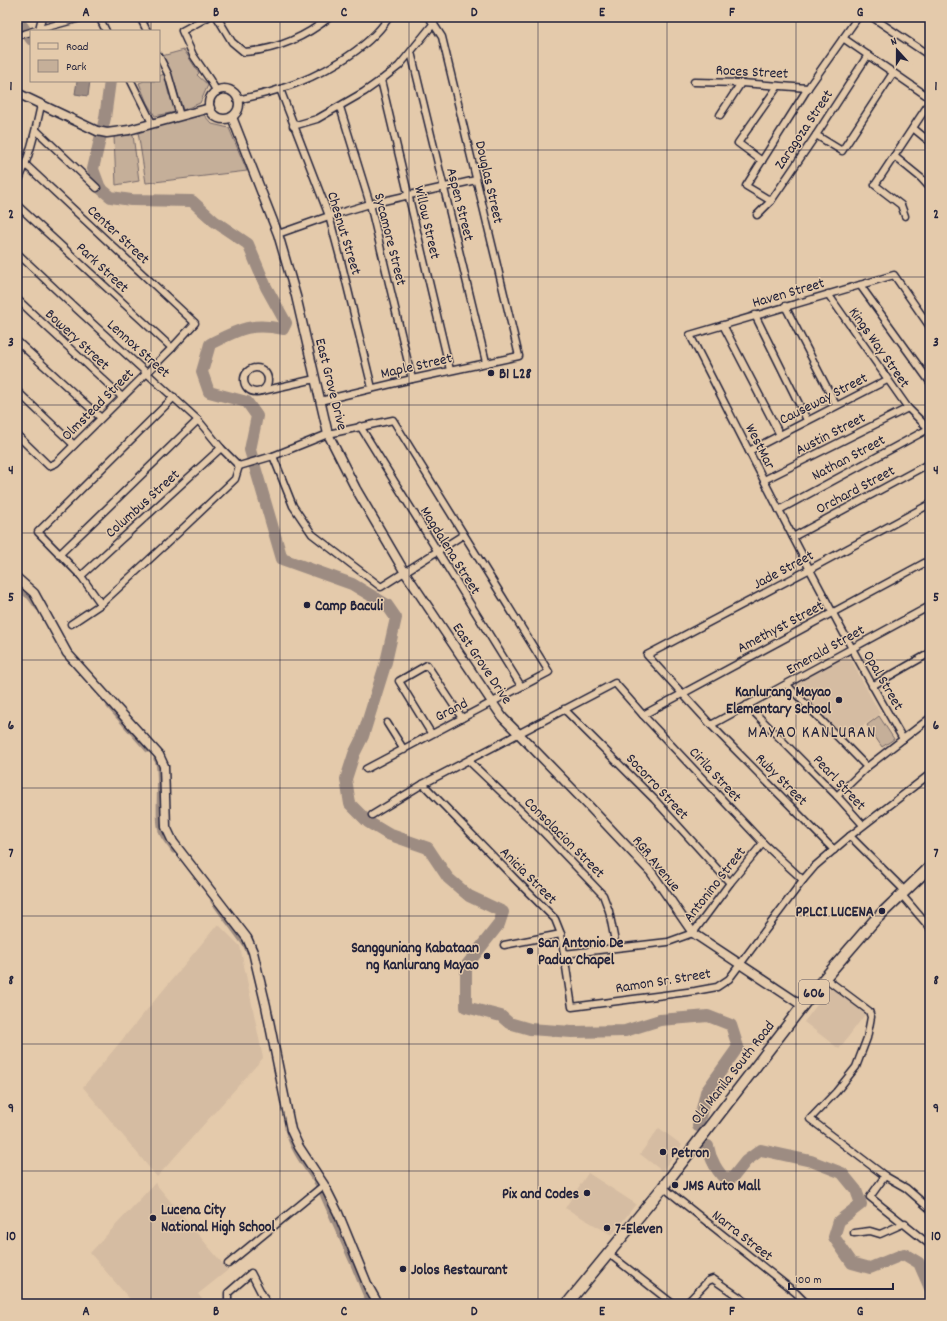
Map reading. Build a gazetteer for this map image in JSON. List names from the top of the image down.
{
  "streets": {
    "main road": ["606", "Old Manila South Road"],
    "street": [
      "Roces Street",
      "Zaragoza Street",
      "Douglas Street",
      "Aspen Street",
      "Willow Street",
      "Chesnut Street",
      "Center Street",
      "Sycamore Street",
      "Park Street",
      "Haven Street",
      "Bowery Street",
      "Kings Way Street",
      "Lennox Street",
      "Maple Street",
      "East Grove Drive",
      "Causeway Street",
      "Olmstead Street",
      "Austin Street",
      "WestMar",
      "Nathan Street",
      "Orchard Street",
      "Columbus Street",
      "Magdalena Street",
      "Jade Street",
      "Amethyst Street",
      "Emerald Street",
      "Opal Street",
      "Grand",
      "Cirila Street",
      "Ruby Street",
      "Pearl Street",
      "Socorro Street",
      "Consolacion Street",
      "RGR Avenue",
      "Anicia Street",
      "Antonino Street",
      "Ramon Sr. Street",
      "Narra Street"
    ]
  },
  "crossings": [
    ["Douglas Street", "Maple Street"],
    ["Aspen Street", "Maple Street"],
    ["Willow Street", "Maple Street"],
    ["Chesnut Street", "Maple Street"],
    ["Center Street", "Olmstead Street"],
    ["Sycamore Street", "Maple Street"],
    ["Park Street", "Olmstead Street"],
    ["Haven Street", "Kings Way Street"],
    ["Haven Street", "WestMar"],
    ["Bowery Street", "Olmstead Street"],
    ["Kings Way Street", "Causeway Street"],
    ["Kings Way Street", "Austin Street"],
    ["Kings Way Street", "Nathan Street"],
    ["Lennox Street", "Olmstead Street"],
    ["Lennox Street", "Columbus Street"],
    ["Maple Street", "East Grove Drive"],
    ["East Grove Drive", "Grand"],
    ["East Grove Drive", "RGR Avenue"],
    ["Causeway Street", "WestMar"],
    ["Austin Street", "WestMar"],
    ["WestMar", "Nathan Street"],
    ["WestMar", "Orchard Street"],
    ["WestMar", "Jade Street"],
    ["WestMar", "Opal Street"],
    ["Magdalena Street", "Grand"],
    ["Jade Street", "Opal Street"],
    ["Jade Street", "Ruby Street"],
    ["Amethyst Street", "Opal Street"],
    ["Amethyst Street", "Cirila Street"],
    ["Amethyst Street", "Ruby Street"],
    ["Emerald Street", "Opal Street"],
    ["Emerald Street", "Ruby Street"],
    ["Emerald Street", "Pearl Street"],
    ["Cirila Street", "Socorro Street"],
    ["Cirila Street", "Antonino Street"],
    ["Cirila Street", "Ramon Sr. Street"],
    ["Ruby Street", "Ramon Sr. Street"],
    ["Pearl Street", "Ramon Sr. Street"],
    ["Socorro Street", "Antonino Street"],
    ["Consolacion Street", "Antonino Street"],
    ["RGR Avenue", "Antonino Street"],
    ["RGR Avenue", "Ramon Sr. Street"],
    ["RGR Avenue", "Old Manila South Road"],
    ["Anicia Street", "Antonino Street"],
    ["Anicia Street", "Ramon Sr. Street"],
    ["Old Manila South Road", "Narra Street"]
  ],
  "districts": ["MAYAO KANLURAN"],
  "places": [
    "B1 L28",
    "Camp Baculi",
    "Kanlurang Mayao Elementary School",
    "PPLCI LUCENA",
    "San Antonio De Padua Chapel",
    "Sangguniang Kabataan ng Kanlurang Mayao",
    "Petron",
    "JMS Auto Mall",
    "Pix and Codes",
    "Lucena City National High School",
    "7-Eleven",
    "Jolos Restaurant"
  ],
  "legend": ["Road", "Park"],
  "scale_bar": "100 m",
  "north": "top",
  "grid": {
    "columns": [
      "A",
      "B",
      "C",
      "D",
      "E",
      "F",
      "G"
    ],
    "rows": [
      "1",
      "2",
      "3",
      "4",
      "5",
      "6",
      "7",
      "8",
      "9",
      "10"
    ]
  }
}
